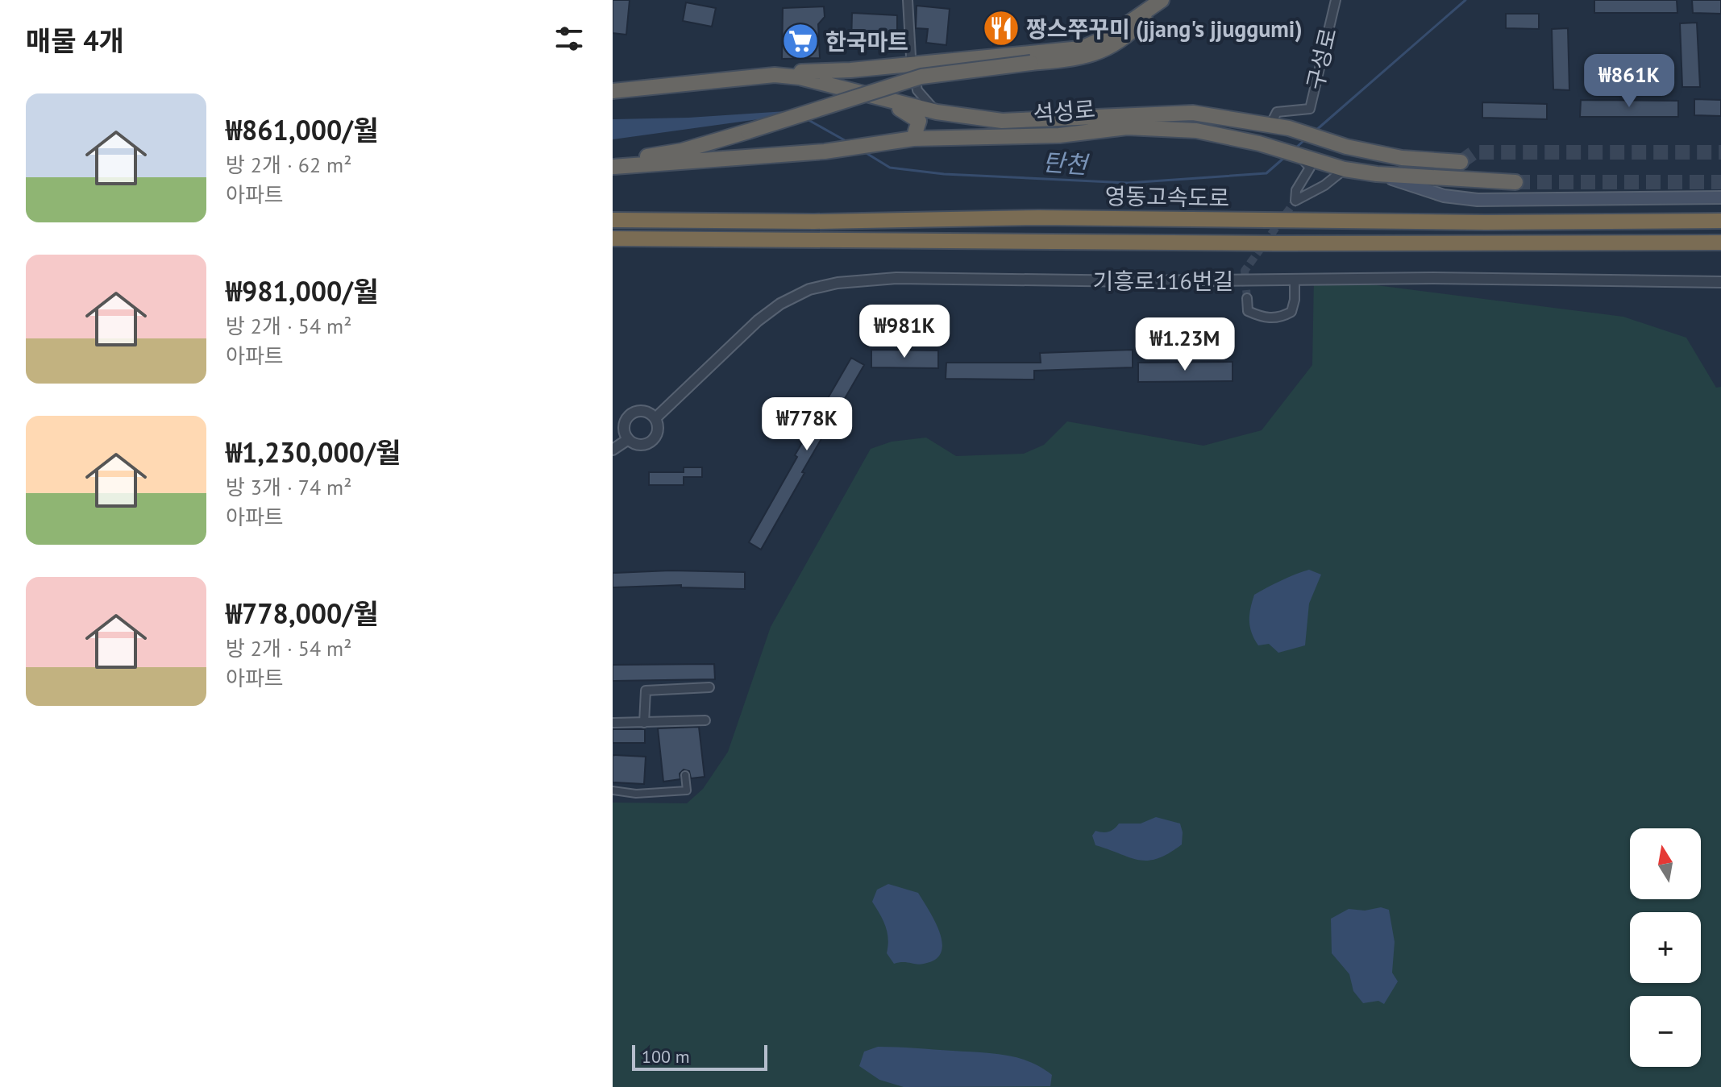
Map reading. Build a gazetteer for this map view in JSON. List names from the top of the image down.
{
  "streets": {
    "highway": ["석성로", "영동고속도로"],
    "street": ["구성로", "기흥로116번길"]
  },
  "crossings": [
    ["구성로", "석성로"]
  ],
  "water": ["탄천"],
  "places": {
    "restaurant": ["짱스쭈꾸미 (jjang's jjuggumi)"],
    "supermarket": ["한국마트"]
  },
  "scale_bar": "100 m",
  "north": "top",
  "page": {
    "heading": "매물 4개",
    "price": [
      "₩861K",
      "₩981K",
      "₩1.23M",
      "₩778K"
    ],
    "list": [
      {
        "name": "₩861,000/월",
        "note": "방 2개 · 62 m² · 아파트"
      },
      {
        "name": "₩981,000/월",
        "note": "방 2개 · 54 m² · 아파트"
      },
      {
        "name": "₩1,230,000/월",
        "note": "방 3개 · 74 m² · 아파트"
      },
      {
        "name": "₩778,000/월",
        "note": "방 2개 · 54 m² · 아파트"
      }
    ],
    "map_buttons": ["+", "−"],
    "scale": "100 m"
  }
}
